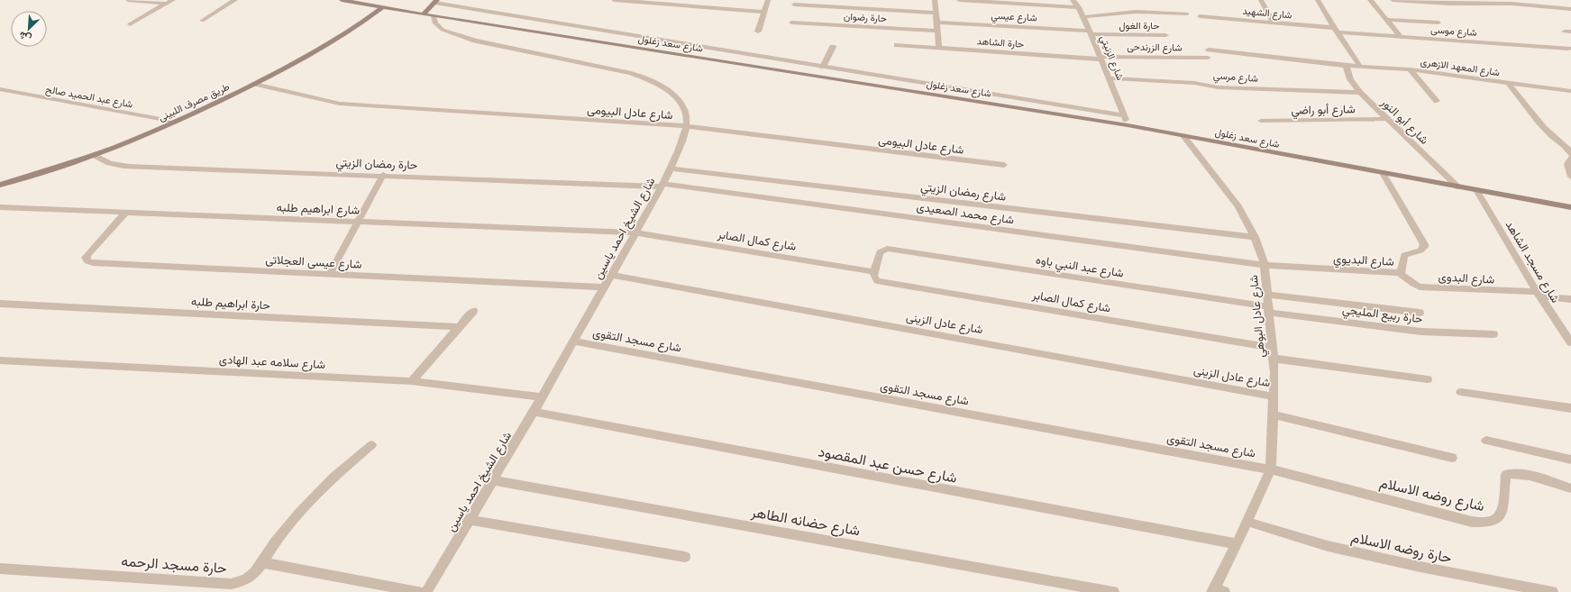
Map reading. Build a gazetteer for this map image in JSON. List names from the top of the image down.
{
  "streets": {
    "street": [
      "شارع الشهيد",
      "شارع عيسي",
      "حارة رضوان",
      "حارة الغول",
      "شارع موسى",
      "حارة الشاهد",
      "شارع سعد زغلول",
      "شارع الزرندحى",
      "شارع الزنيتي",
      "شارع المعهد الازهرى",
      "شارع مرسي",
      "شارع عبد الحميد صالح",
      "طريق مصرف اللبينى",
      "شارع أبو راضي",
      "شارع عادل البيومى",
      "شارع أبو النور",
      "حارة رمضان الزيتي",
      "شارع رمضان الزيتي",
      "شارع ابراهيم طلبه",
      "شارع محمد الصعيدى",
      "شارع الشيخ احمد ياسين",
      "شارع كمال الصابر",
      "شارع البديوي",
      "شارع عيسى العجلاتى",
      "شارع مسجد الشاهد",
      "شارع عبد النبي باوه",
      "شارع البدوى",
      "حارة ابراهيم طلبه",
      "حارة ربيع المليجي",
      "شارع عادل البوهي",
      "شارع عادل الزينى",
      "شارع مسجد التقوى",
      "شارع سلامه عبد الهادى",
      "شارع حسن عبد المقصود",
      "شارع روضه الاسلام",
      "شارع حضانه الطاهر",
      "حارة روضه الاسلام",
      "حارة مسجد الرحمه"
    ]
  },
  "crossings": [
    ["شارع الشهيد", "شارع موسى"],
    ["شارع عيسي", "حارة الغول"],
    ["شارع عيسي", "شارع الزنيتي"],
    ["حارة الغول", "شارع الزنيتي"],
    ["حارة الشاهد", "شارع الزرندحى"],
    ["حارة الشاهد", "شارع الزنيتي"],
    ["شارع سعد زغلول", "شارع الزنيتي"],
    ["شارع سعد زغلول", "طريق مصرف اللبينى"],
    ["شارع سعد زغلول", "شارع أبو النور"],
    ["شارع سعد زغلول", "شارع الشيخ احمد ياسين"],
    ["شارع سعد زغلول", "شارع البديوي"],
    ["شارع سعد زغلول", "شارع مسجد الشاهد"],
    ["شارع سعد زغلول", "شارع عادل البوهي"],
    ["شارع الزرندحى", "شارع الزنيتي"],
    ["شارع الزنيتي", "شارع مرسي"],
    ["شارع المعهد الازهرى", "شارع أبو النور"],
    ["شارع مرسي", "شارع أبو النور"],
    ["شارع عبد الحميد صالح", "طريق مصرف اللبينى"],
    ["طريق مصرف اللبينى", "شارع عادل البيومى"],
    ["طريق مصرف اللبينى", "حارة رمضان الزيتي"],
    ["شارع أبو راضي", "شارع أبو النور"],
    ["شارع عادل البيومى", "شارع الشيخ احمد ياسين"],
    ["حارة رمضان الزيتي", "شارع محمد الصعيدى"],
    ["حارة رمضان الزيتي", "شارع الشيخ احمد ياسين"],
    ["شارع رمضان الزيتي", "شارع الشيخ احمد ياسين"],
    ["شارع رمضان الزيتي", "شارع عادل البوهي"],
    ["شارع ابراهيم طلبه", "شارع الشيخ احمد ياسين"],
    ["شارع ابراهيم طلبه", "شارع كمال الصابر"],
    ["شارع ابراهيم طلبه", "شارع عيسى العجلاتى"],
    ["شارع محمد الصعيدى", "شارع الشيخ احمد ياسين"],
    ["شارع محمد الصعيدى", "شارع البديوي"],
    ["شارع محمد الصعيدى", "شارع عادل البوهي"],
    ["شارع الشيخ احمد ياسين", "شارع كمال الصابر"],
    ["شارع الشيخ احمد ياسين", "شارع عيسى العجلاتى"],
    ["شارع الشيخ احمد ياسين", "شارع عادل الزينى"],
    ["شارع الشيخ احمد ياسين", "شارع مسجد التقوى"],
    ["شارع الشيخ احمد ياسين", "شارع سلامه عبد الهادى"],
    ["شارع الشيخ احمد ياسين", "شارع حسن عبد المقصود"],
    ["شارع الشيخ احمد ياسين", "شارع حضانه الطاهر"],
    ["شارع كمال الصابر", "شارع عبد النبي باوه"],
    ["شارع كمال الصابر", "شارع عادل البوهي"],
    ["شارع البديوي", "شارع البدوى"],
    ["شارع البديوي", "شارع عادل البوهي"],
    ["شارع مسجد الشاهد", "شارع البدوى"],
    ["شارع عبد النبي باوه", "حارة ربيع المليجي"],
    ["شارع عبد النبي باوه", "شارع عادل البوهي"],
    ["حارة ربيع المليجي", "شارع عادل البوهي"],
    ["شارع عادل البوهي", "شارع عادل الزينى"],
    ["شارع عادل البوهي", "شارع مسجد التقوى"],
    ["شارع عادل البوهي", "شارع حسن عبد المقصود"],
    ["شارع عادل البوهي", "شارع روضه الاسلام"],
    ["شارع عادل البوهي", "حارة روضه الاسلام"],
    ["شارع مسجد التقوى", "شارع روضه الاسلام"]
  ],
  "north": "bottom left"
}
